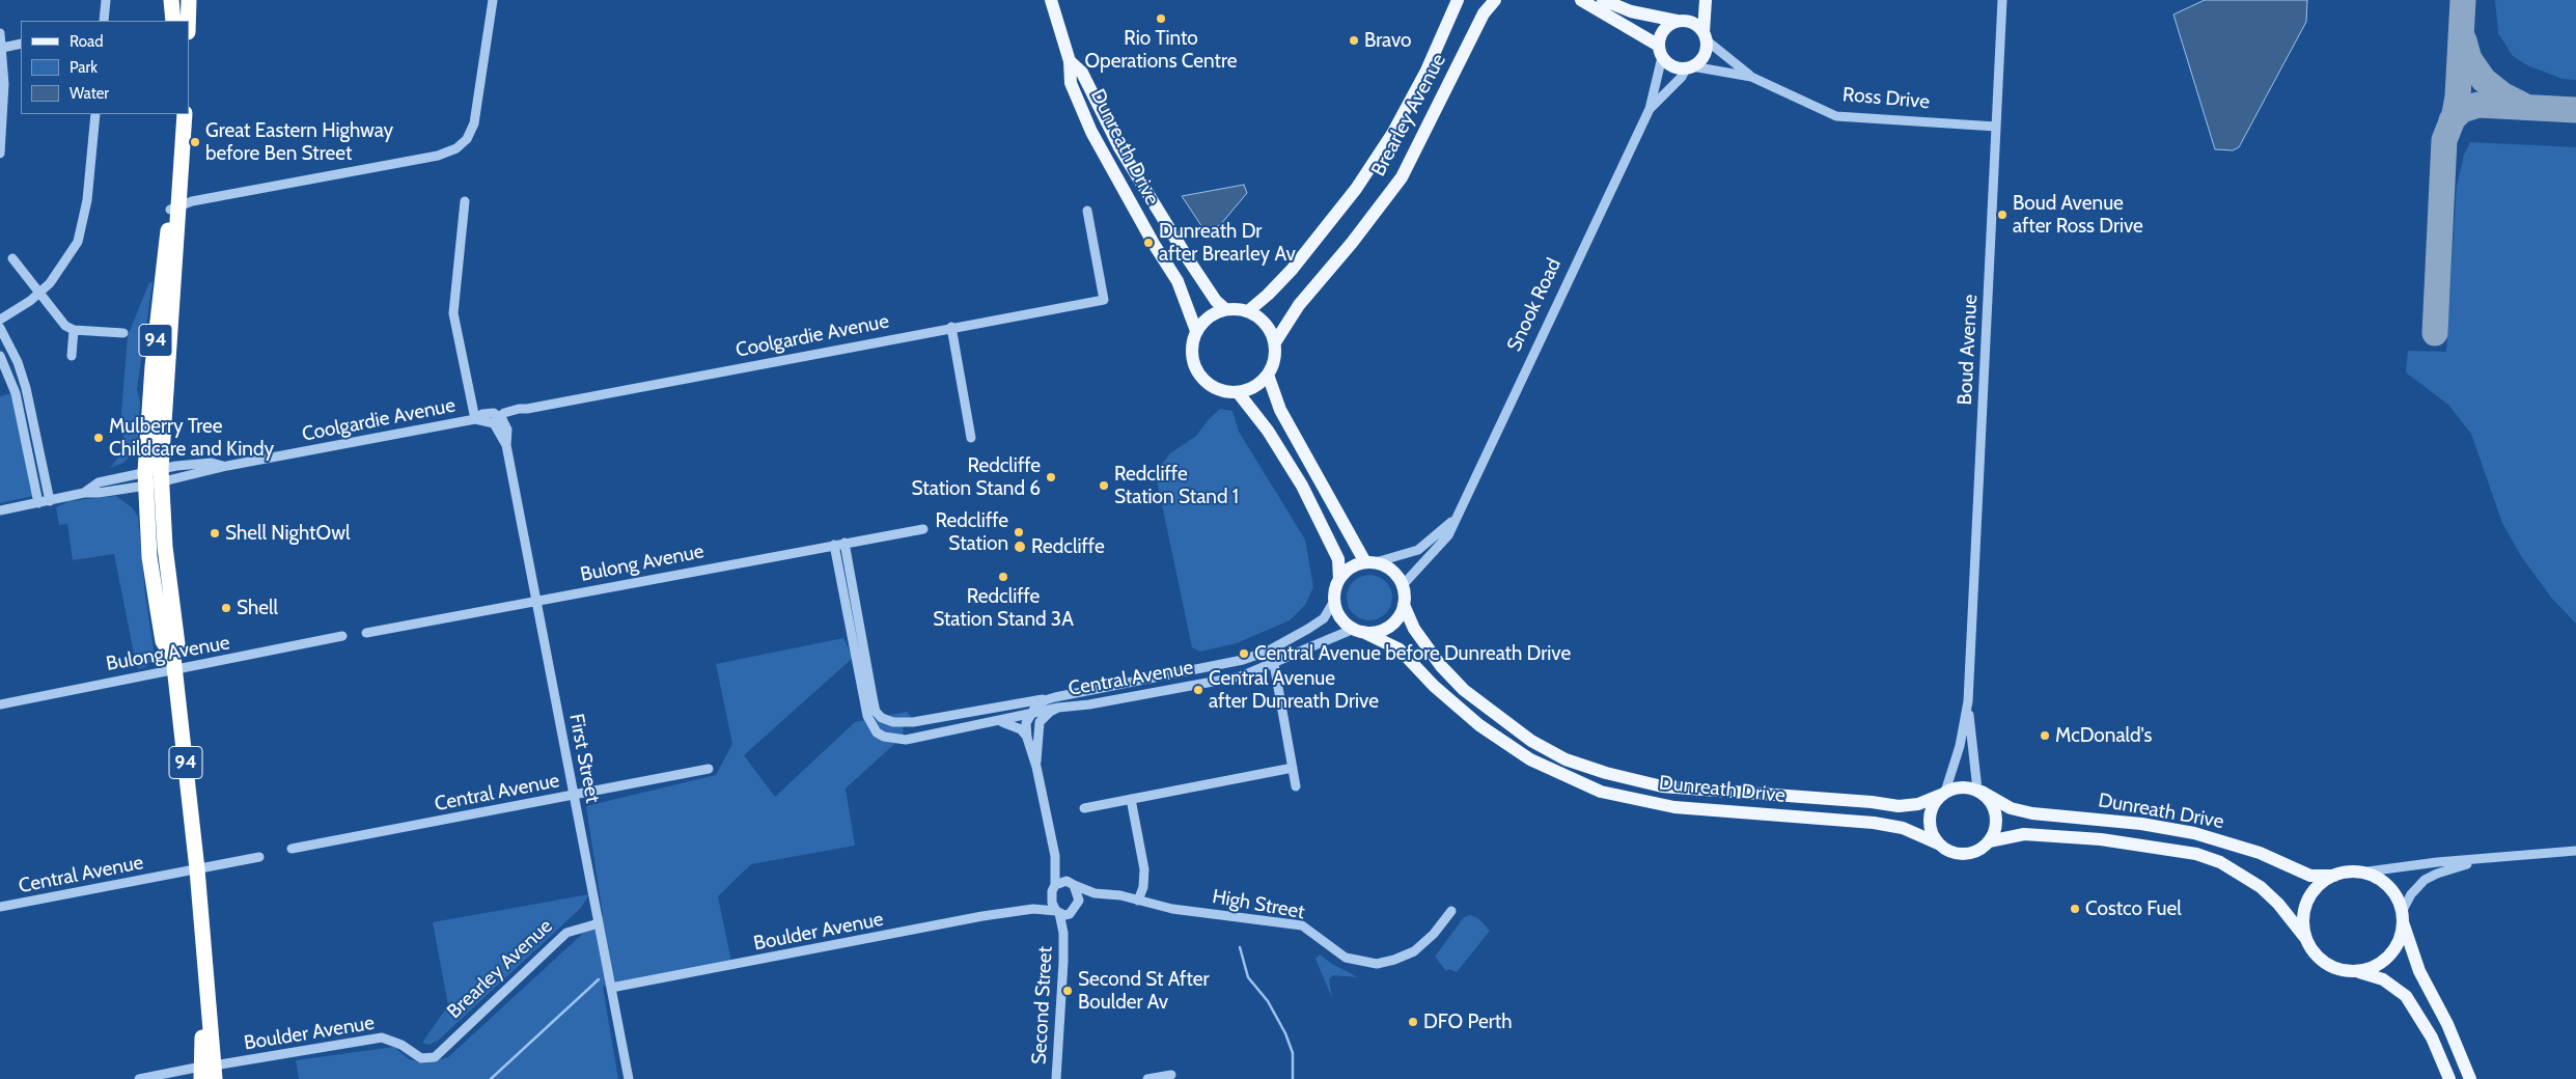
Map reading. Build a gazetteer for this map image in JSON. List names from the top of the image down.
{
  "streets": {
    "highway": ["94"],
    "main road": ["Brearley Avenue", "Dunreath Drive"],
    "street": [
      "Ross Drive",
      "Snook Road",
      "Coolgardie Avenue",
      "Boud Avenue",
      "Bulong Avenue",
      "Central Avenue",
      "First Street",
      "High Street",
      "Boulder Avenue",
      "Second Street"
    ]
  },
  "crossings": [
    ["Ross Drive", "Snook Road"],
    ["Ross Drive", "Boud Avenue"],
    ["Brearley Avenue", "Dunreath Drive"],
    ["Brearley Avenue", "First Street"],
    ["Brearley Avenue", "Boulder Avenue"],
    ["Dunreath Drive", "Snook Road"],
    ["Dunreath Drive", "Boud Avenue"],
    ["Dunreath Drive", "Central Avenue"],
    ["Snook Road", "Central Avenue"],
    ["Coolgardie Avenue", "94"],
    ["Coolgardie Avenue", "First Street"],
    ["94", "Bulong Avenue"],
    ["94", "Central Avenue"],
    ["94", "Boulder Avenue"],
    ["Bulong Avenue", "Central Avenue"],
    ["Bulong Avenue", "First Street"],
    ["Central Avenue", "First Street"],
    ["First Street", "Boulder Avenue"],
    ["High Street", "Boulder Avenue"],
    ["High Street", "Second Street"],
    ["Boulder Avenue", "Second Street"]
  ],
  "places": [
    "Rio Tinto Operations Centre",
    "Bravo",
    "Great Eastern Highway before Ben Street",
    "Boud Avenue after Ross Drive",
    "Dunreath Dr after Brearley Av",
    "Mulberry Tree Childcare and Kindy",
    "Redcliffe Station Stand 6",
    "Redcliffe Station Stand 1",
    "Redcliffe Station",
    "Shell NightOwl",
    "Redcliffe",
    "Redcliffe Station Stand 3A",
    "Shell",
    "Central Avenue before Dunreath Drive",
    "Central Avenue after Dunreath Drive",
    "McDonald's",
    "Costco Fuel",
    "Second St After Boulder Av",
    "DFO Perth"
  ],
  "legend": ["Road", "Park", "Water"]
}
